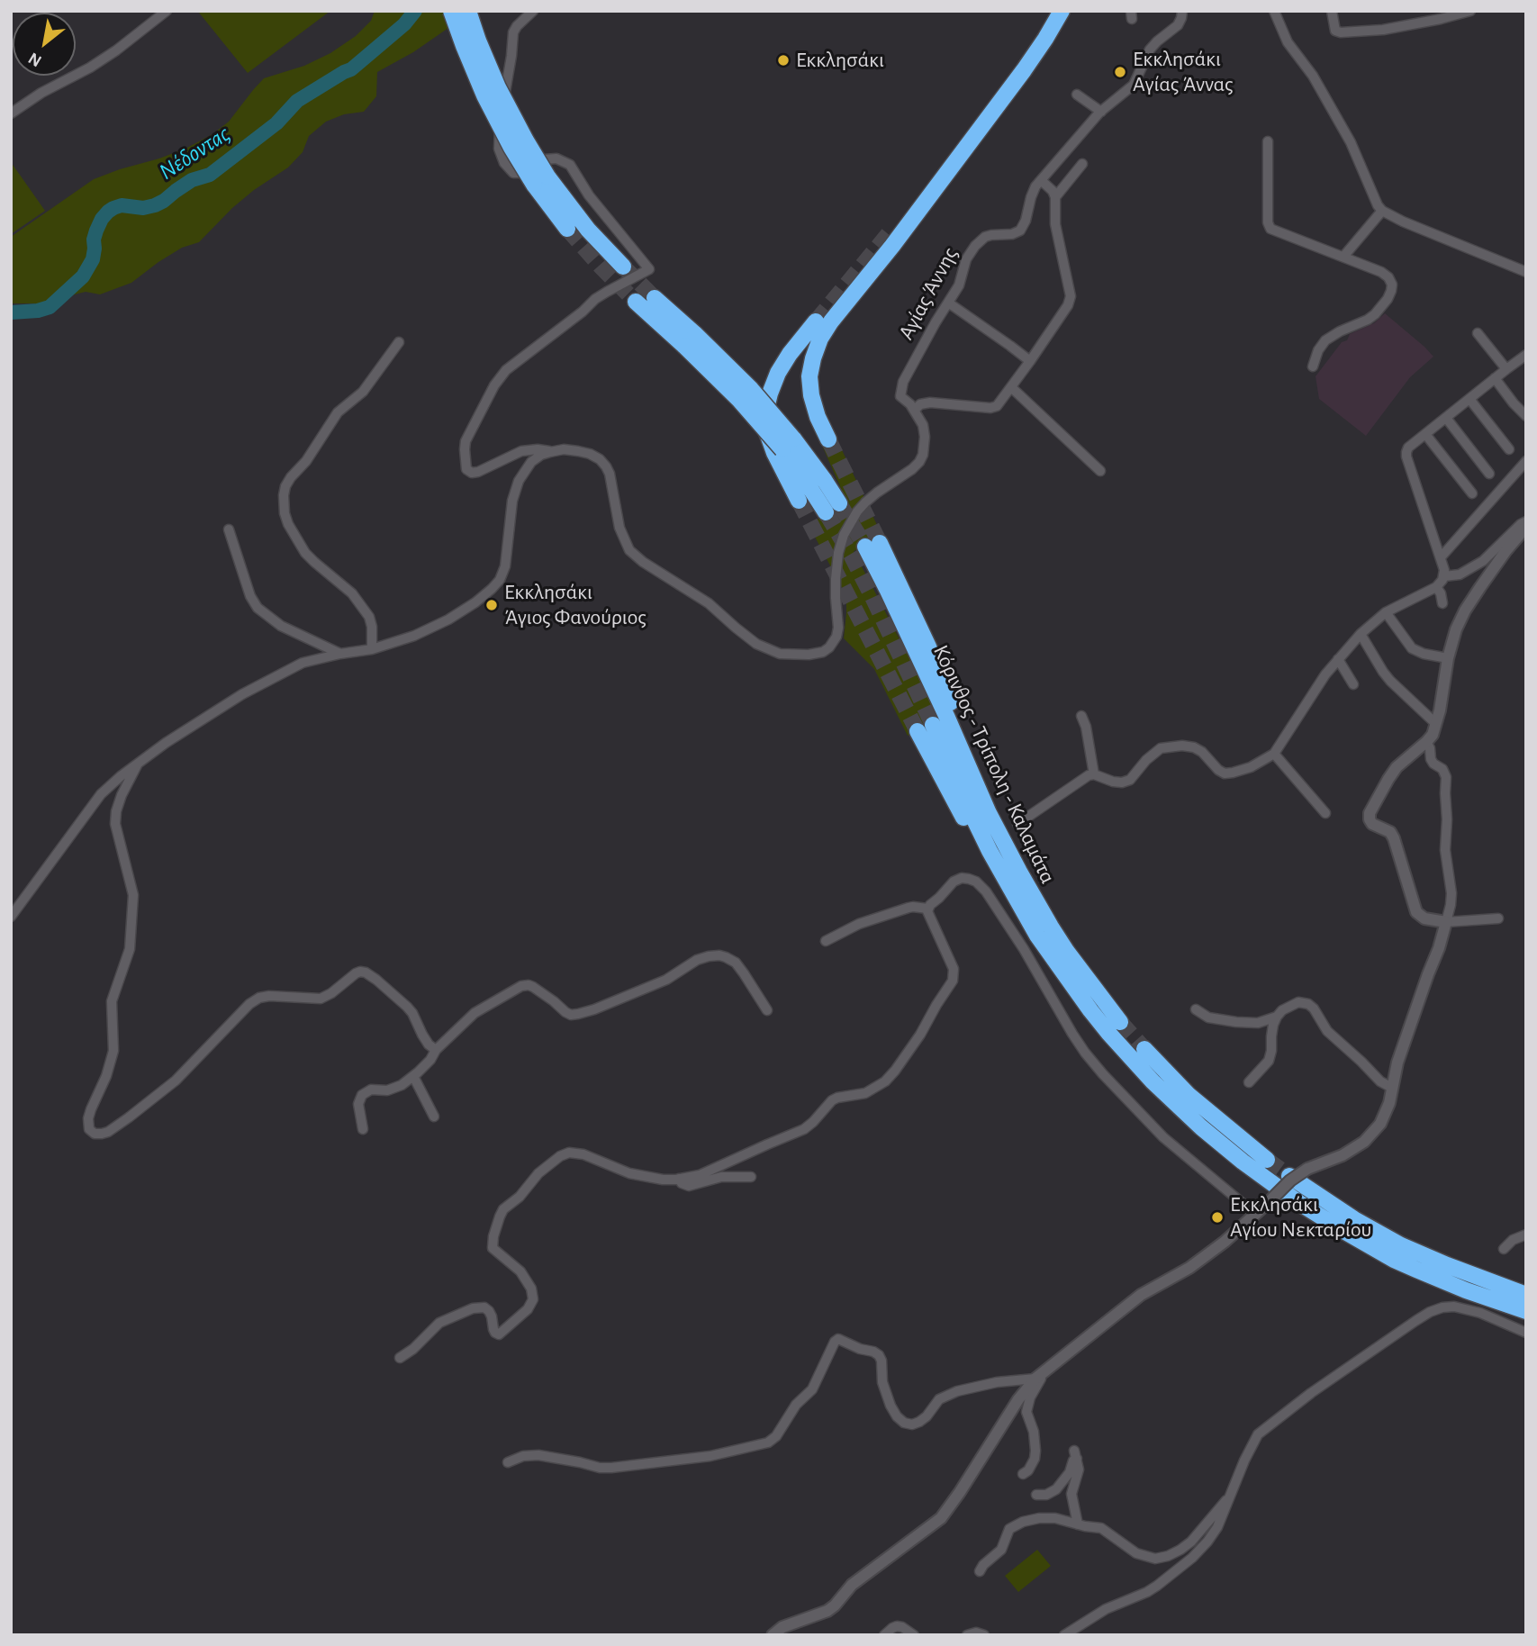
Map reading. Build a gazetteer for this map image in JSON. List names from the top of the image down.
{
  "streets": {
    "highway": ["Κόρινθος - Τρίπολη - Καλαμάτα"],
    "street": ["Αγίας Άννης"]
  },
  "water": ["Νέδoντας"],
  "places": [
    "Εκκλησάκι",
    "Εκκλησάκι Αγίας Άννας",
    "Εκκλησάκι Άγιος Φανούριος",
    "Εκκλησάκι Αγίου Νεκταρίου"
  ],
  "north": "bottom left"
}
